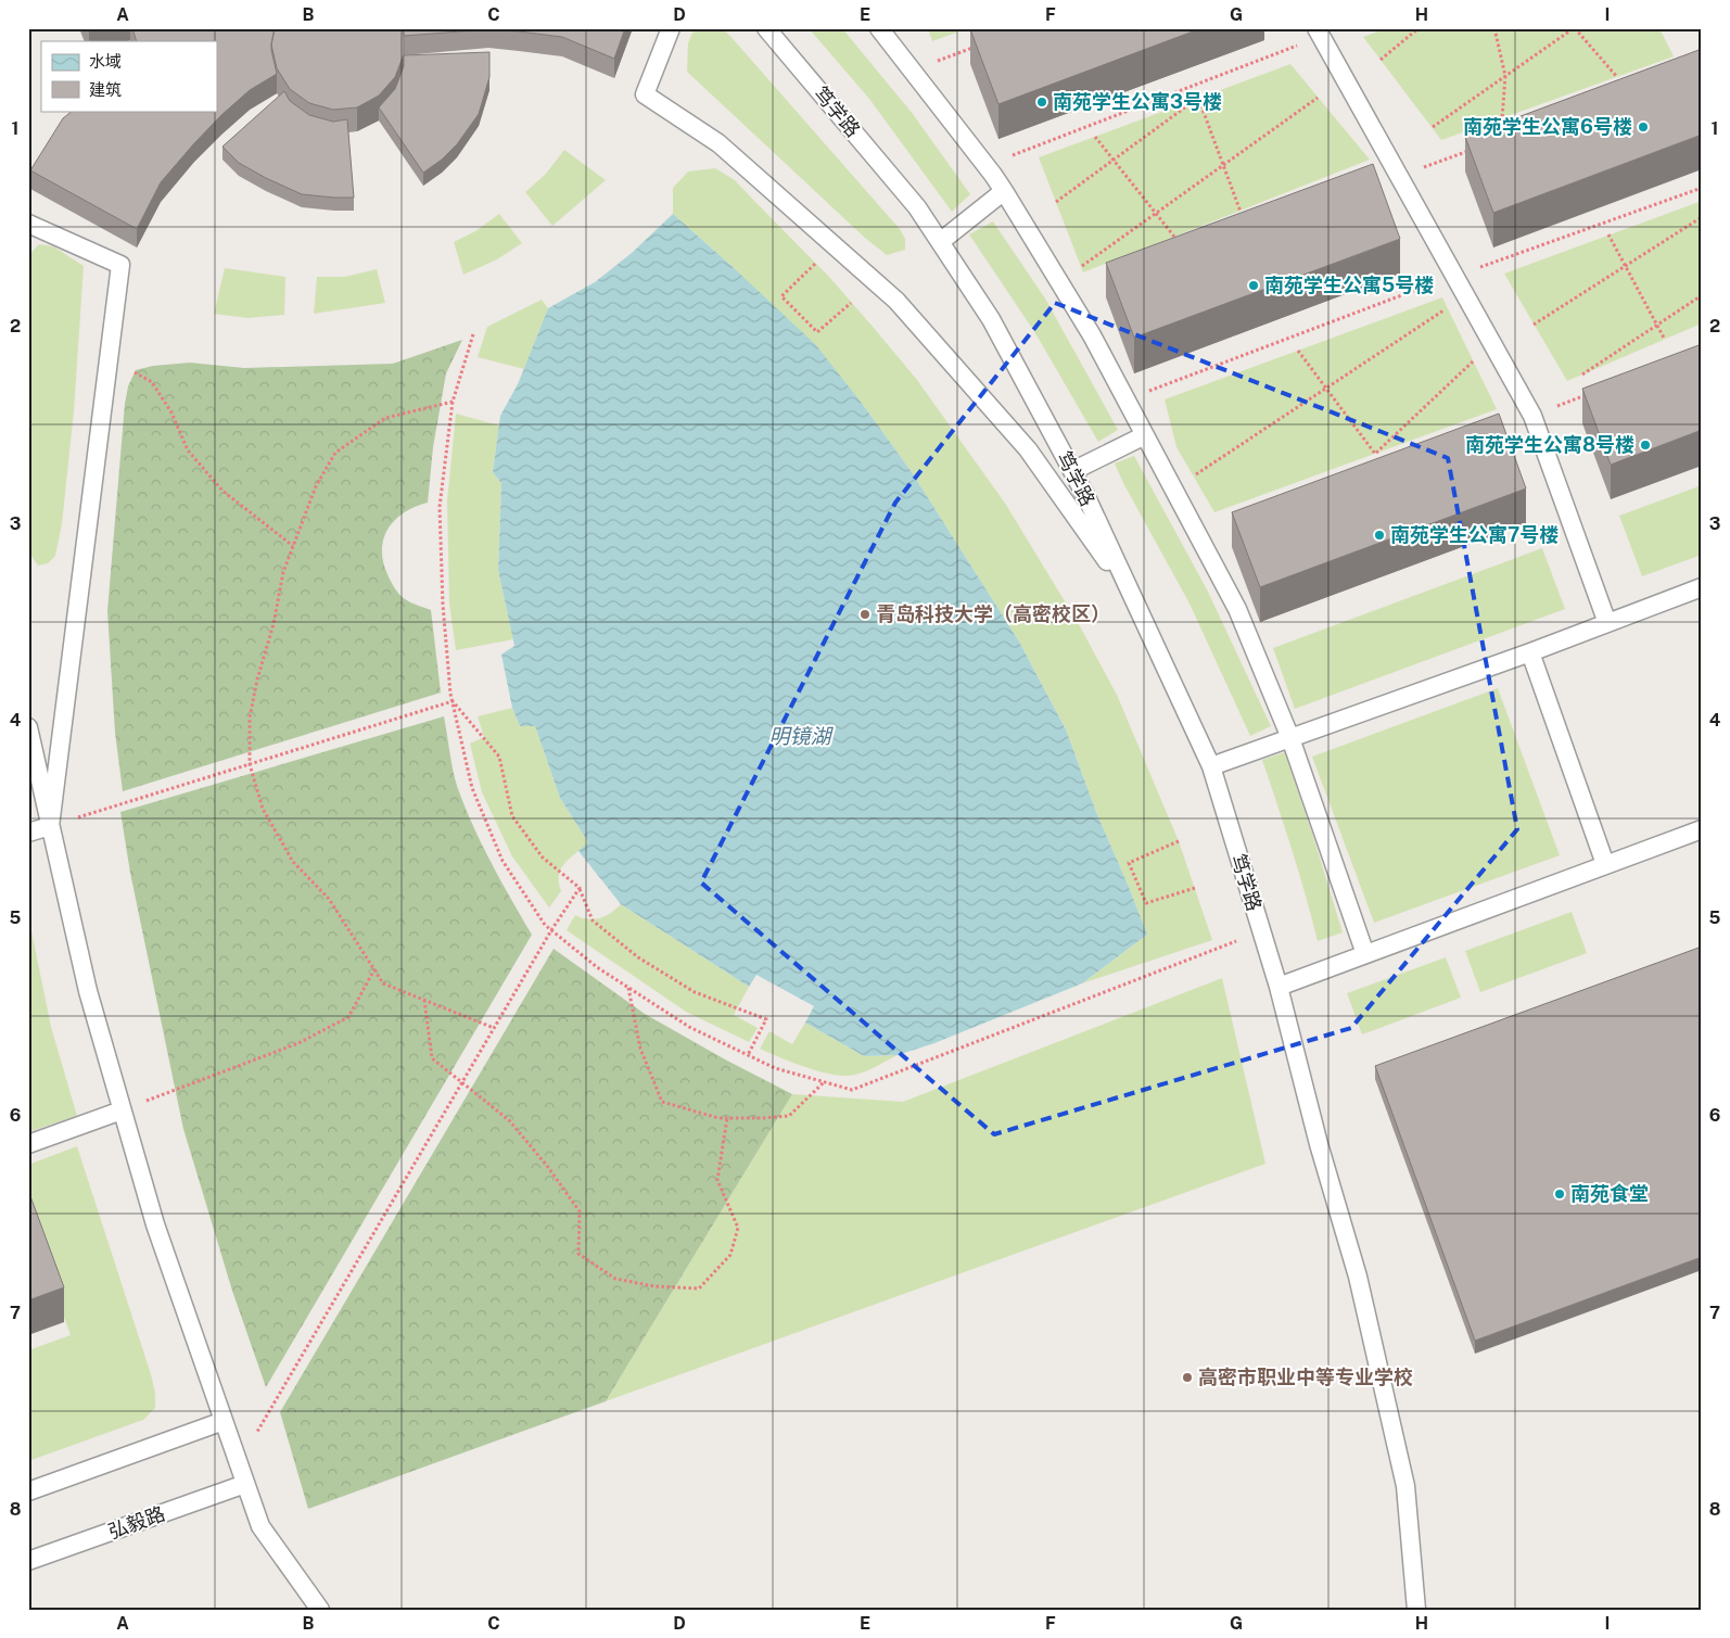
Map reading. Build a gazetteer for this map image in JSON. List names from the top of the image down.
{
  "streets": {
    "lane": ["笃学路", "弘毅路"]
  },
  "water": ["明镜湖"],
  "places": [
    "南苑学生公寓3号楼",
    "南苑学生公寓6号楼",
    "南苑学生公寓5号楼",
    "南苑学生公寓8号楼",
    "南苑学生公寓7号楼",
    "青岛科技大学（高密校区）",
    "南苑食堂",
    "高密市职业中等专业学校"
  ],
  "legend": ["水域", "建筑"],
  "grid": {
    "columns": [
      "A",
      "B",
      "C",
      "D",
      "E",
      "F",
      "G",
      "H",
      "I"
    ],
    "rows": [
      "1",
      "2",
      "3",
      "4",
      "5",
      "6",
      "7",
      "8"
    ]
  }
}
